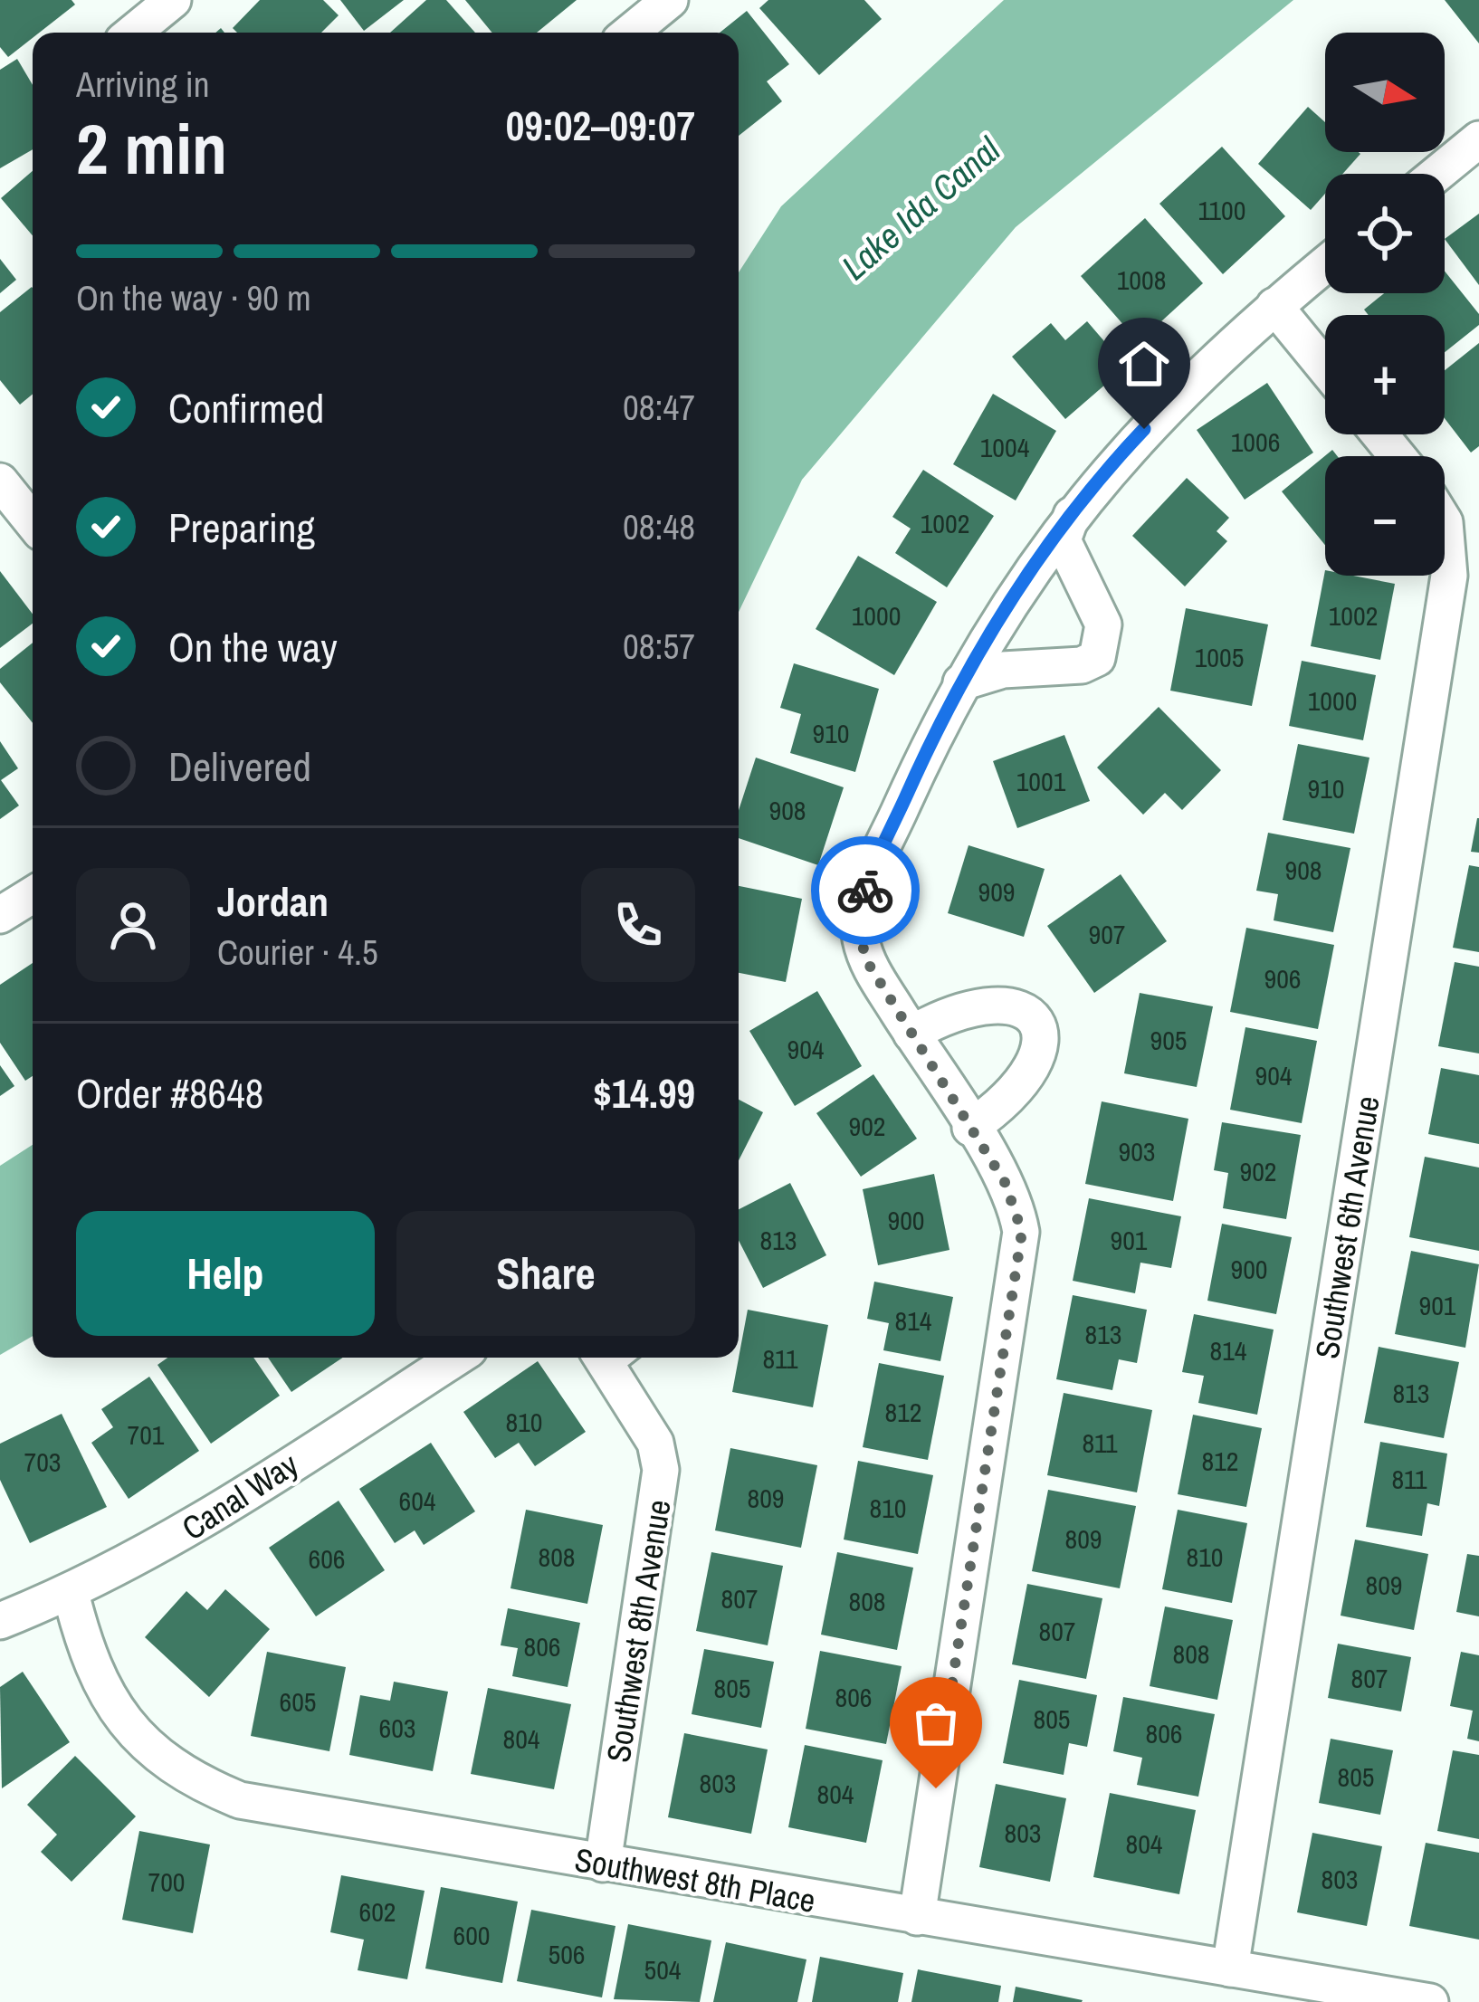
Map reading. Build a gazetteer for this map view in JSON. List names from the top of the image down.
{
  "streets": {
    "street": [
      "Southwest 6th Avenue",
      "Canal Way",
      "Southwest 8th Avenue",
      "Southwest 8th Place"
    ]
  },
  "crossings": [
    ["Southwest 6th Avenue", "Southwest 8th Place"],
    ["Canal Way", "Southwest 8th Place"],
    ["Southwest 8th Avenue", "Southwest 8th Place"]
  ],
  "water": ["Lake Ida Canal"],
  "house_numbers": [
    "1100",
    "1008",
    "1006",
    "1004",
    "1002",
    "1000",
    "1002",
    "1005",
    "1000",
    "910",
    "1001",
    "910",
    "908",
    "908",
    "909",
    "907",
    "906",
    "905",
    "904",
    "904",
    "902",
    "903",
    "902",
    "900",
    "813",
    "901",
    "900",
    "901",
    "814",
    "813",
    "814",
    "811",
    "813",
    "812",
    "810",
    "701",
    "811",
    "812",
    "703",
    "811",
    "809",
    "604",
    "810",
    "809",
    "808",
    "810",
    "606",
    "809",
    "807",
    "808",
    "807",
    "806",
    "808",
    "807",
    "805",
    "806",
    "605",
    "805",
    "603",
    "806",
    "804",
    "805",
    "803",
    "804",
    "803",
    "804",
    "803",
    "700",
    "602",
    "600",
    "506",
    "504"
  ],
  "north": "right",
  "page": {
    "map_buttons": ["+", "−"],
    "heading": ["2 min", "Arriving in", "09:02–09:07"],
    "panel": [
      "Jordan",
      "Courier · 4.5",
      "Order #8648",
      "$14.99"
    ],
    "bar": "On the way · 90 m",
    "list": [
      ["Confirmed", "08:47"],
      ["Preparing", "08:48"],
      ["On the way", "08:57"],
      "Delivered"
    ],
    "buttons": ["Help", "Share"]
  }
}
